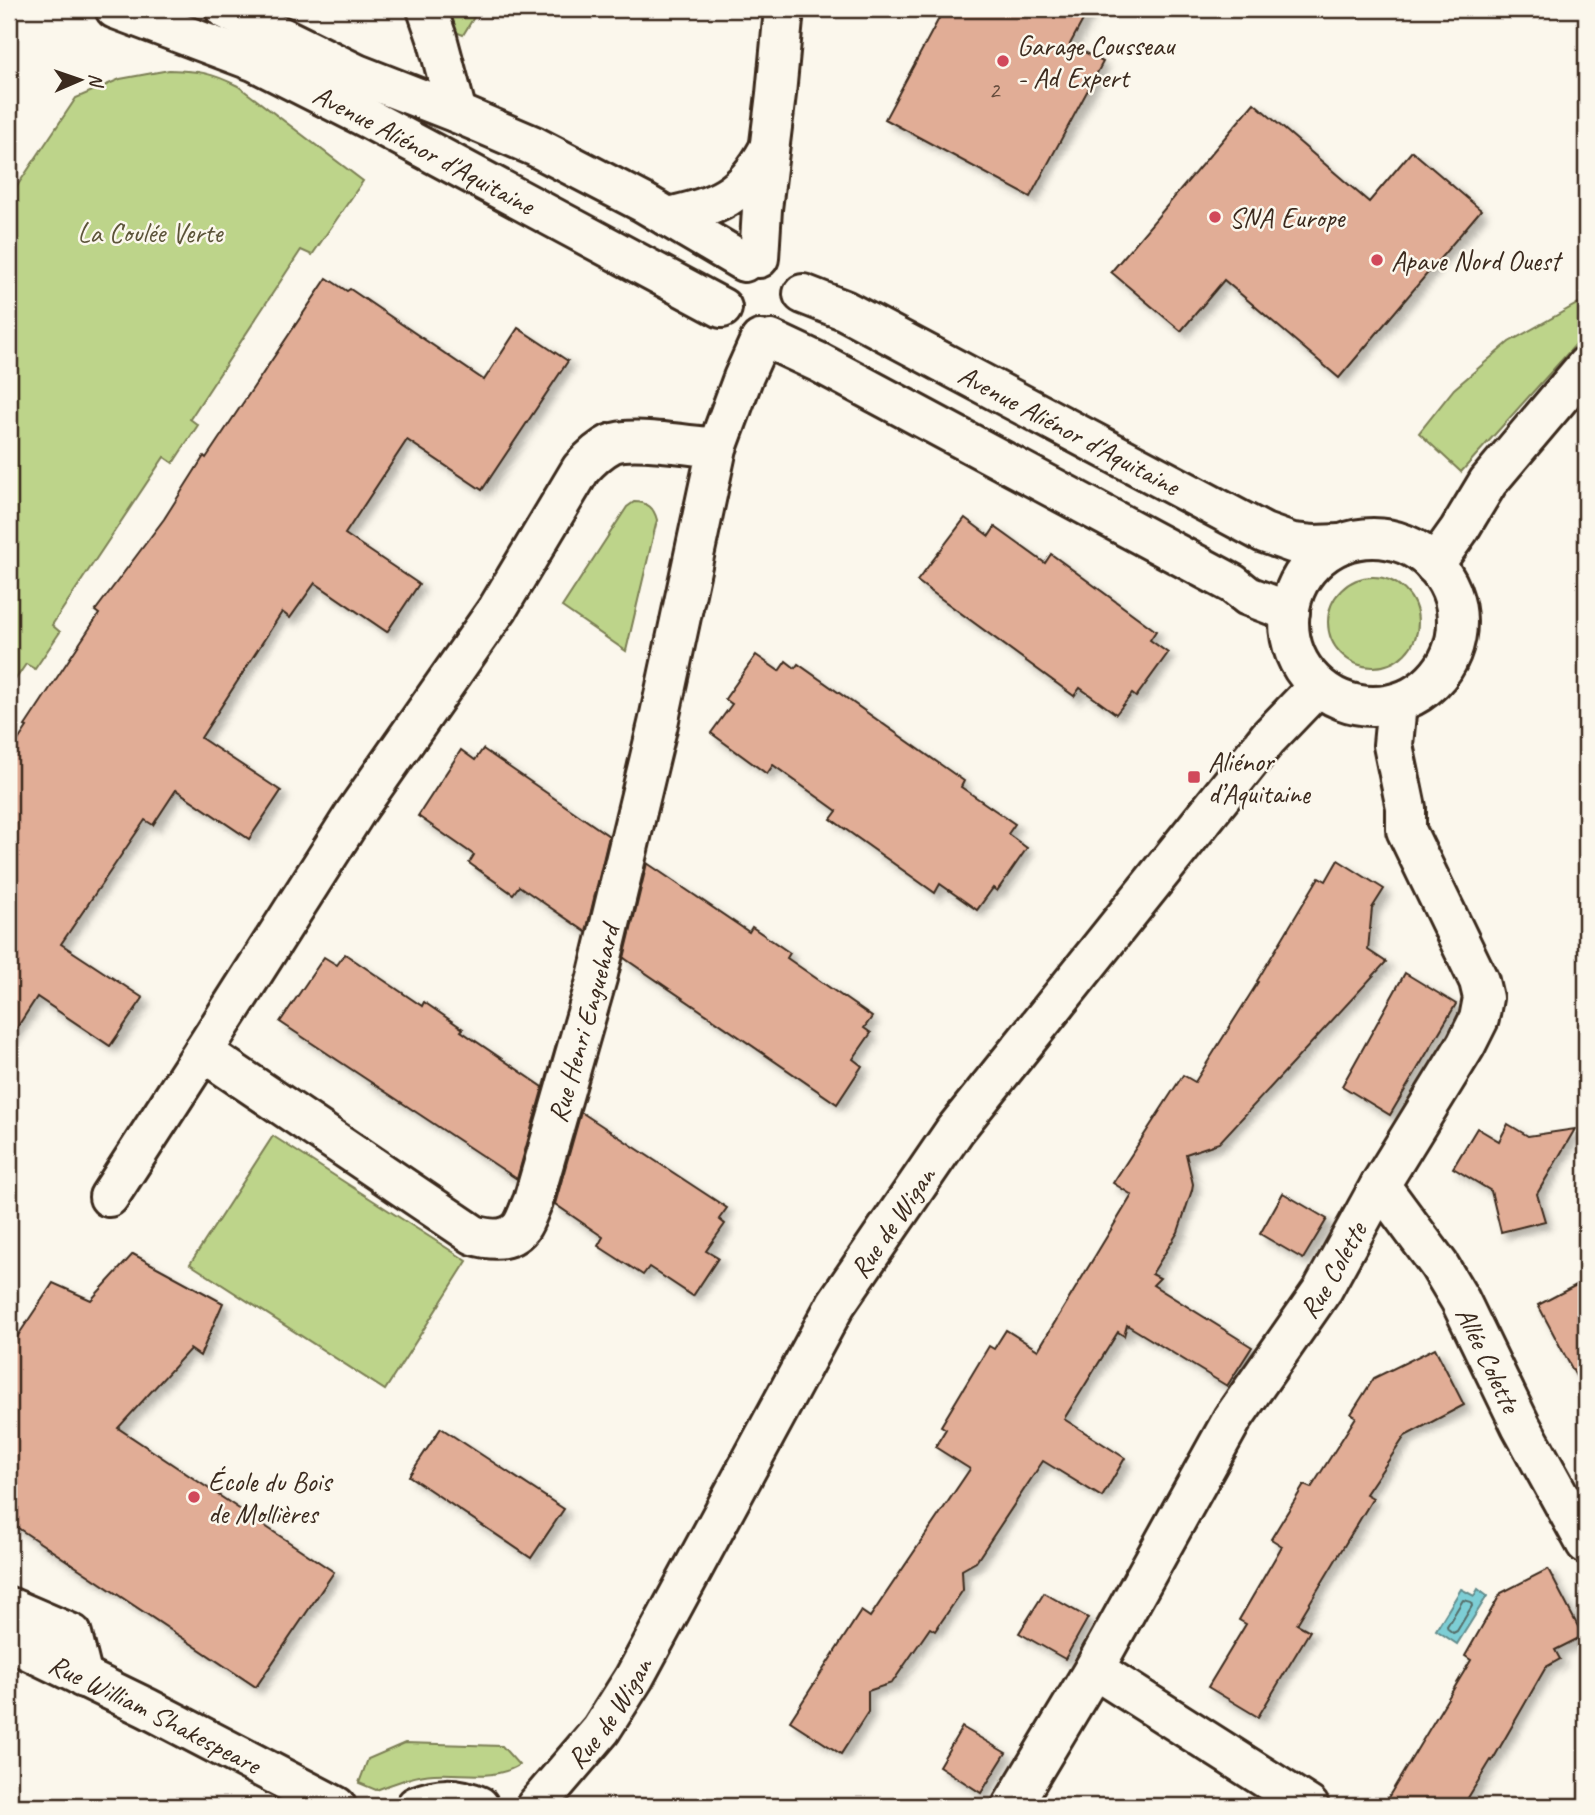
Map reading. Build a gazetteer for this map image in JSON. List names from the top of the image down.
{
  "streets": {
    "street": [
      "Avenue Aliénor d'Aquitaine",
      "Rue Henri Enguehard",
      "Rue de Wigan",
      "Rue Colette",
      "Allée Colette",
      "Rue William Shakespeare"
    ]
  },
  "crossings": [
    ["Avenue Aliénor d'Aquitaine", "Rue Henri Enguehard"],
    ["Avenue Aliénor d'Aquitaine", "Rue de Wigan"],
    ["Avenue Aliénor d'Aquitaine", "Rue Colette"],
    ["Rue de Wigan", "Rue Colette"],
    ["Rue Colette", "Allée Colette"]
  ],
  "parks": ["La Coulée Verte"],
  "places": {
    "other": [
      "Garage Cousseau - Ad Expert",
      "SNA Europe",
      "Apave Nord Ouest",
      "École du Bois de Mollières"
    ],
    "transit": ["Aliénor d’Aquitaine"]
  },
  "house_numbers": ["2"],
  "north": "right"
}
